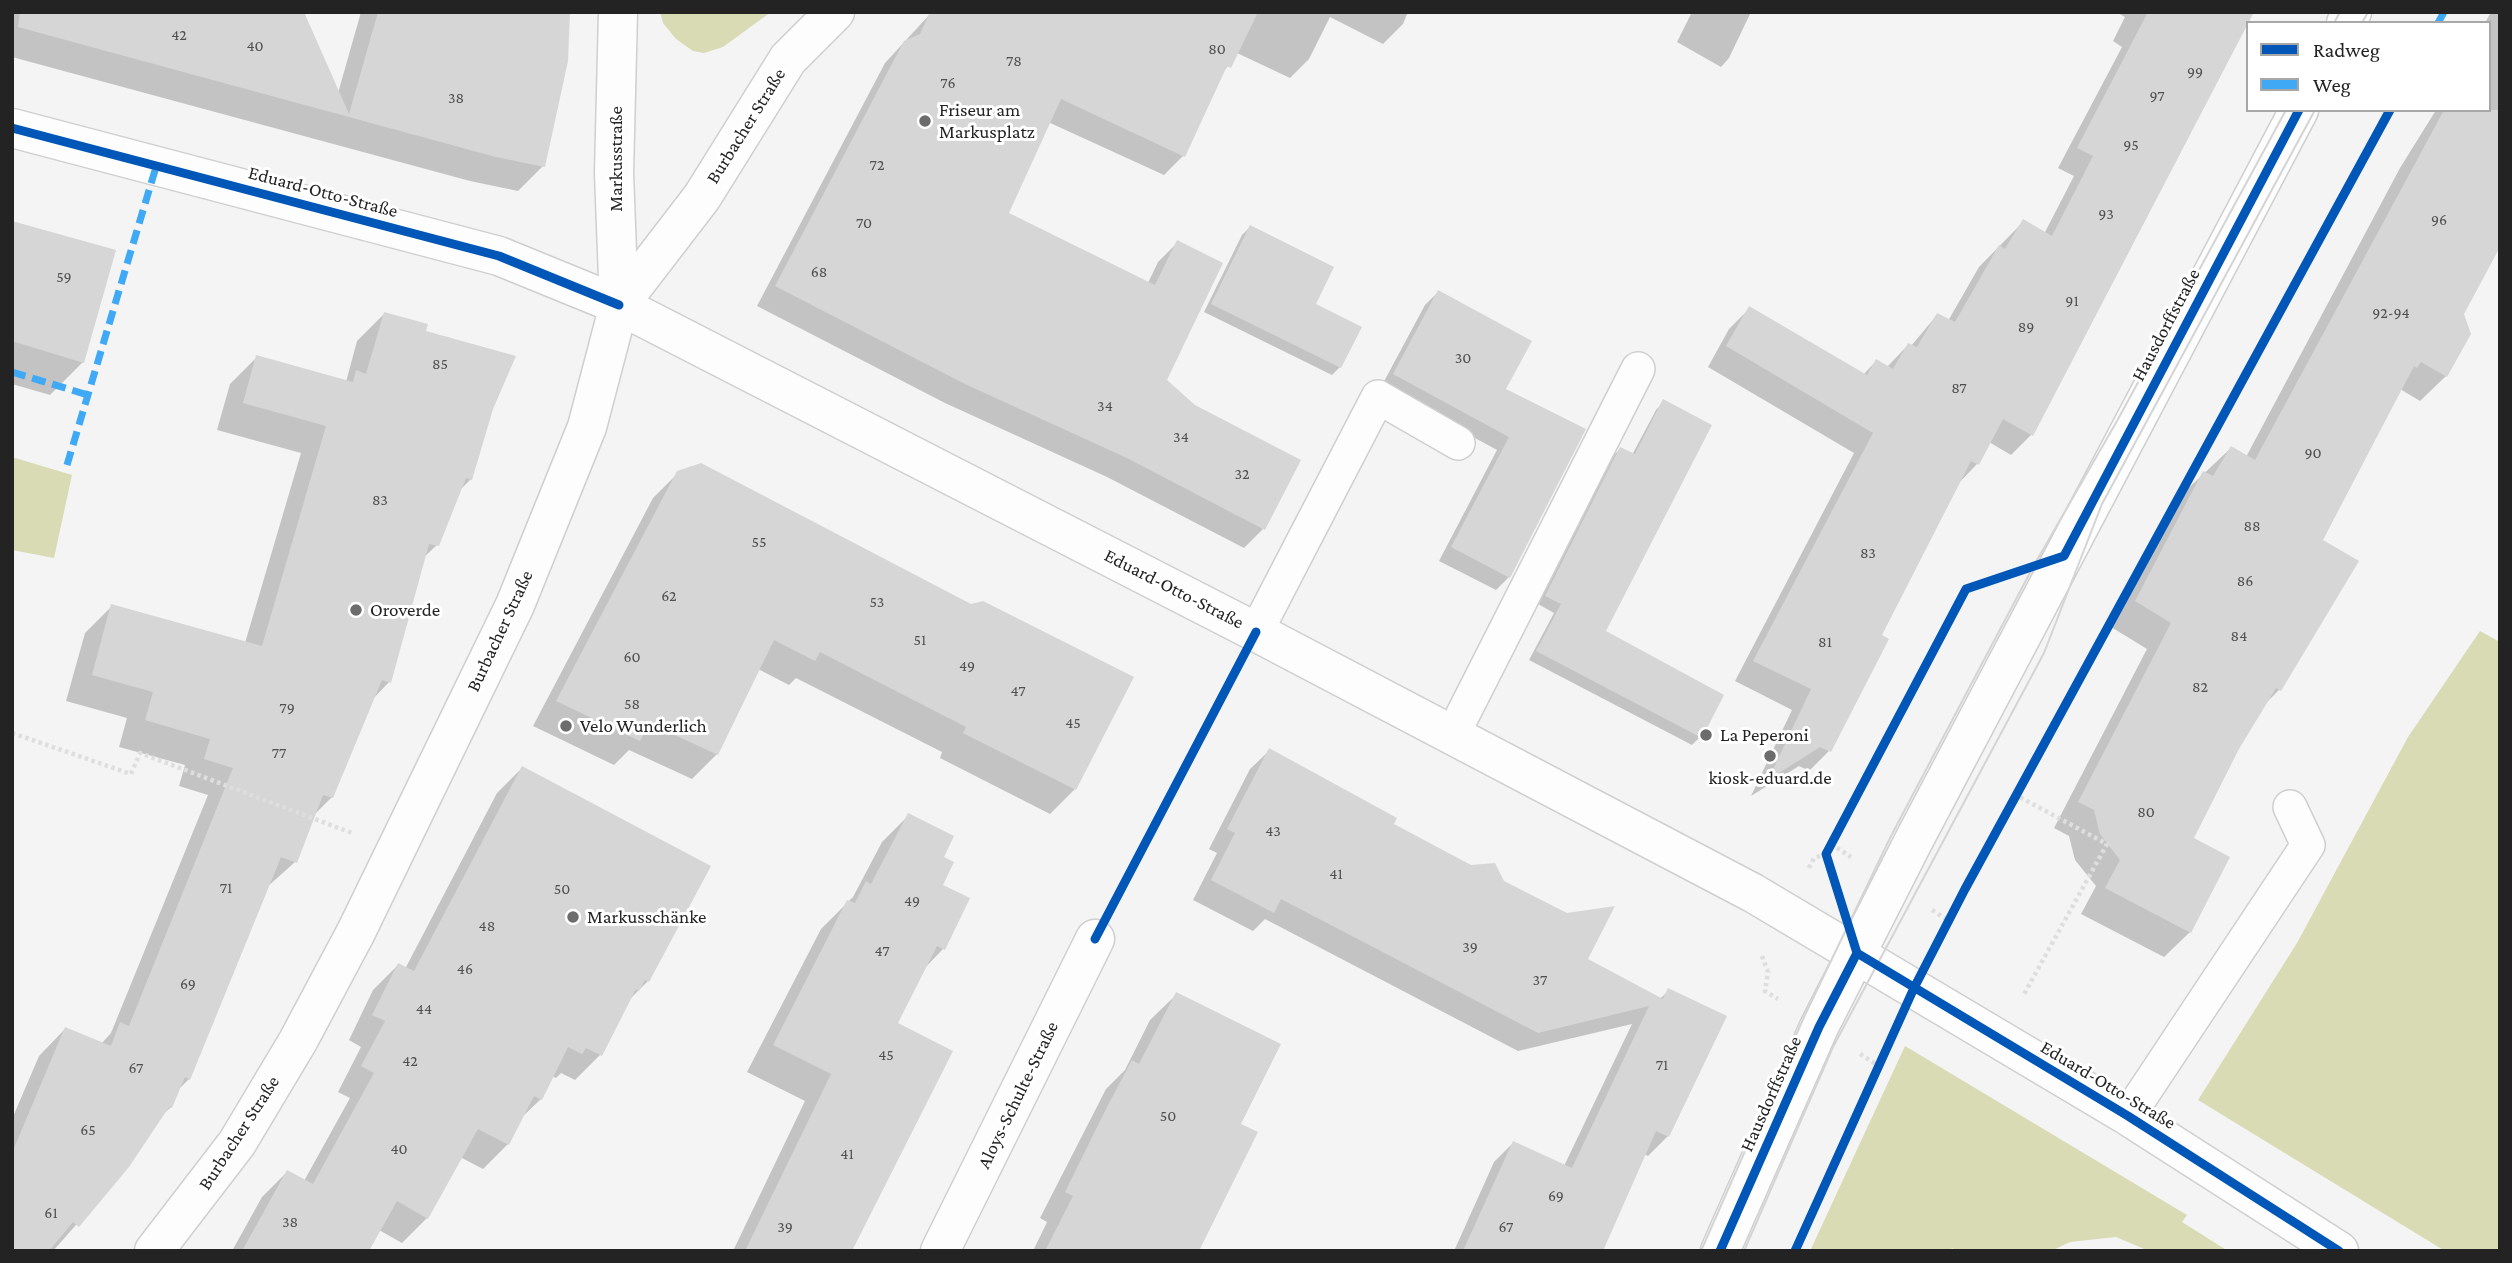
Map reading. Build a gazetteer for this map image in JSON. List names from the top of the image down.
{
  "streets": {
    "street": [
      "Burbacher Straße",
      "Markusstraße",
      "Eduard-Otto-Straße",
      "Hausdorffstraße",
      "Aloys-Schulte-Straße"
    ]
  },
  "crossings": [
    ["Burbacher Straße", "Markusstraße"],
    ["Burbacher Straße", "Eduard-Otto-Straße"],
    ["Markusstraße", "Eduard-Otto-Straße"],
    ["Eduard-Otto-Straße", "Hausdorffstraße"]
  ],
  "places": [
    "Friseur am Markusplatz",
    "Oroverde",
    "Velo Wunderlich",
    "La Peperoni",
    "kiosk-eduard.de",
    "Markusschänke"
  ],
  "house_numbers": [
    "42",
    "40",
    "80",
    "78",
    "99",
    "76",
    "97",
    "38",
    "95",
    "72",
    "93",
    "96",
    "70",
    "68",
    "59",
    "91",
    "92-94",
    "89",
    "30",
    "85",
    "87",
    "34",
    "34",
    "90",
    "32",
    "83",
    "88",
    "55",
    "83",
    "86",
    "62",
    "53",
    "84",
    "51",
    "81",
    "60",
    "49",
    "82",
    "47",
    "58",
    "79",
    "45",
    "77",
    "80",
    "43",
    "41",
    "71",
    "50",
    "49",
    "48",
    "39",
    "47",
    "46",
    "37",
    "69",
    "44",
    "45",
    "42",
    "71",
    "67",
    "50",
    "65",
    "40",
    "41",
    "69",
    "61",
    "38",
    "39",
    "67"
  ],
  "legend": ["Radweg", "Weg"]
}
